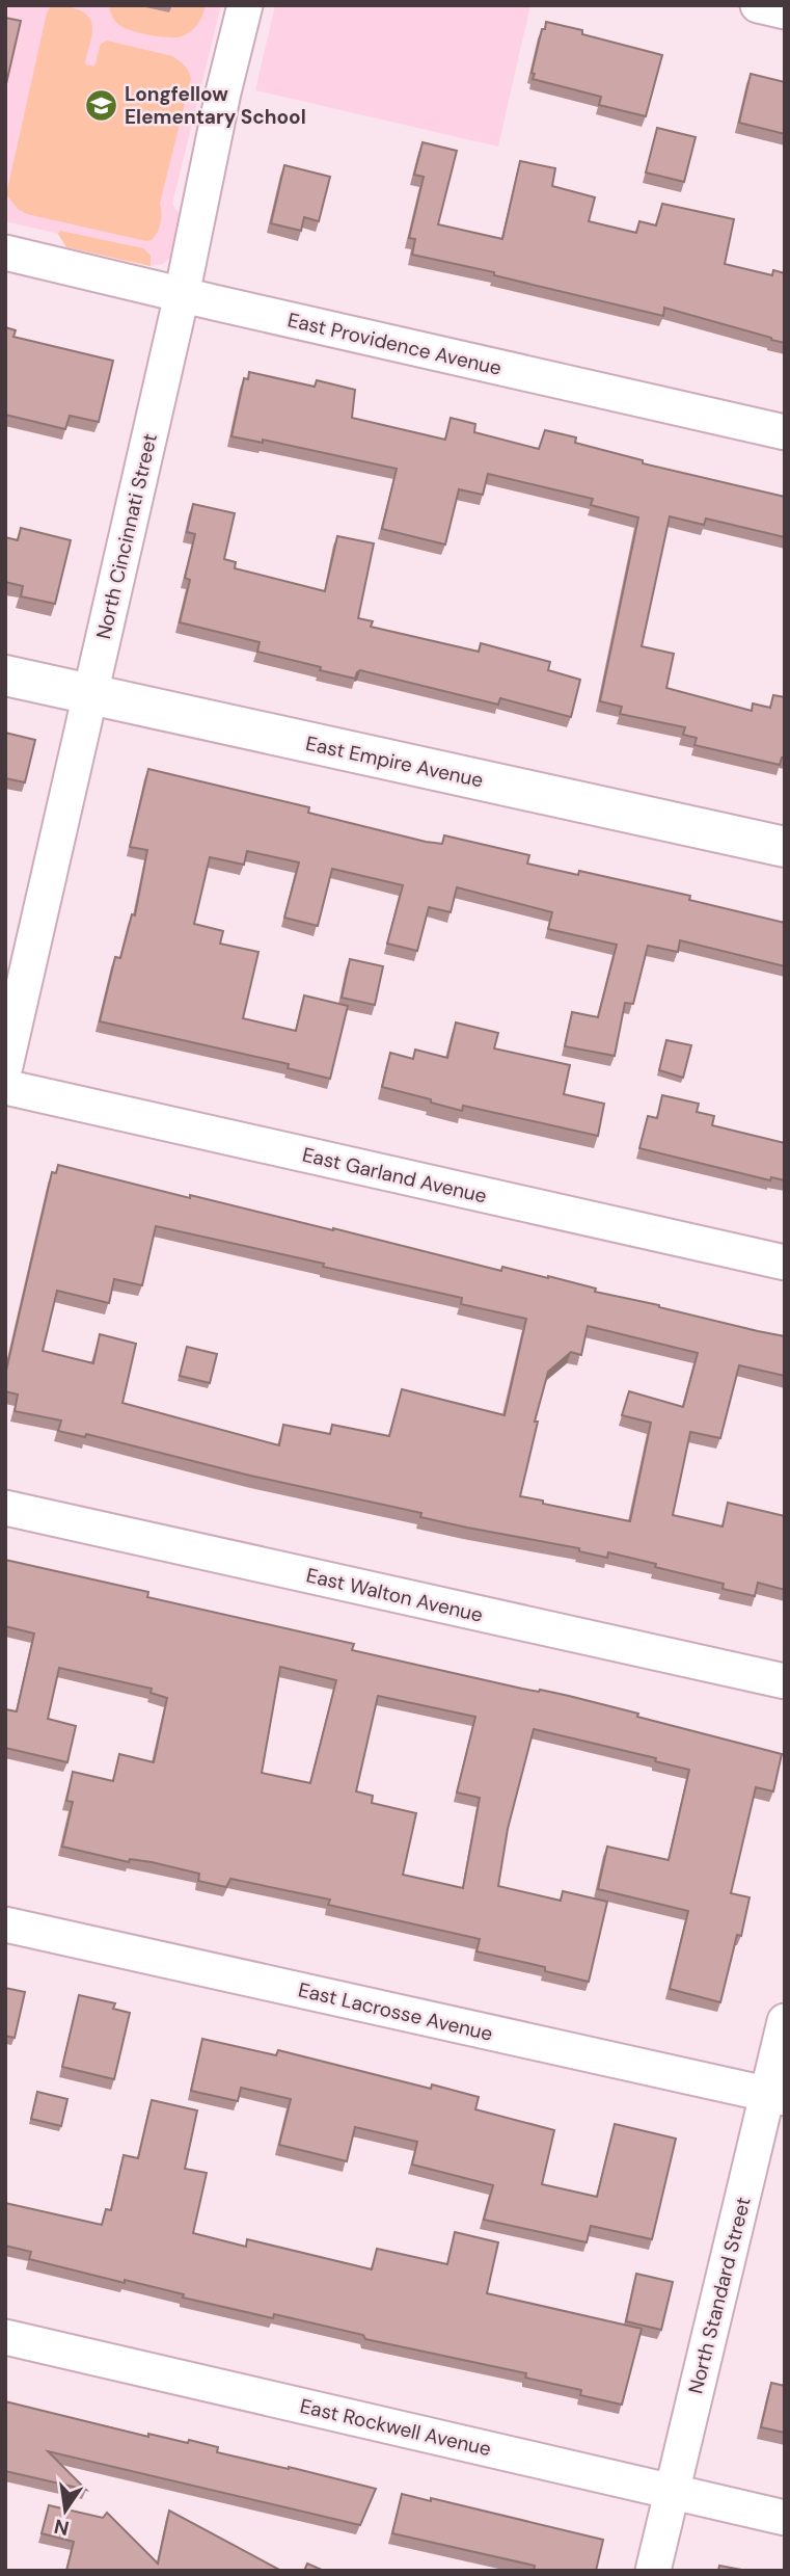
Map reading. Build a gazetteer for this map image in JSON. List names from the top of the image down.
{
  "streets": {
    "street": [
      "East Providence Avenue",
      "North Cincinnati Street",
      "East Empire Avenue",
      "East Garland Avenue",
      "East Walton Avenue",
      "East Lacrosse Avenue",
      "North Standard Street",
      "East Rockwell Avenue"
    ]
  },
  "crossings": [
    ["East Providence Avenue", "North Cincinnati Street"],
    ["North Cincinnati Street", "East Empire Avenue"],
    ["East Lacrosse Avenue", "North Standard Street"],
    ["North Standard Street", "East Rockwell Avenue"]
  ],
  "places": {
    "school or university": ["Longfellow Elementary School"]
  },
  "north": "bottom"
}
